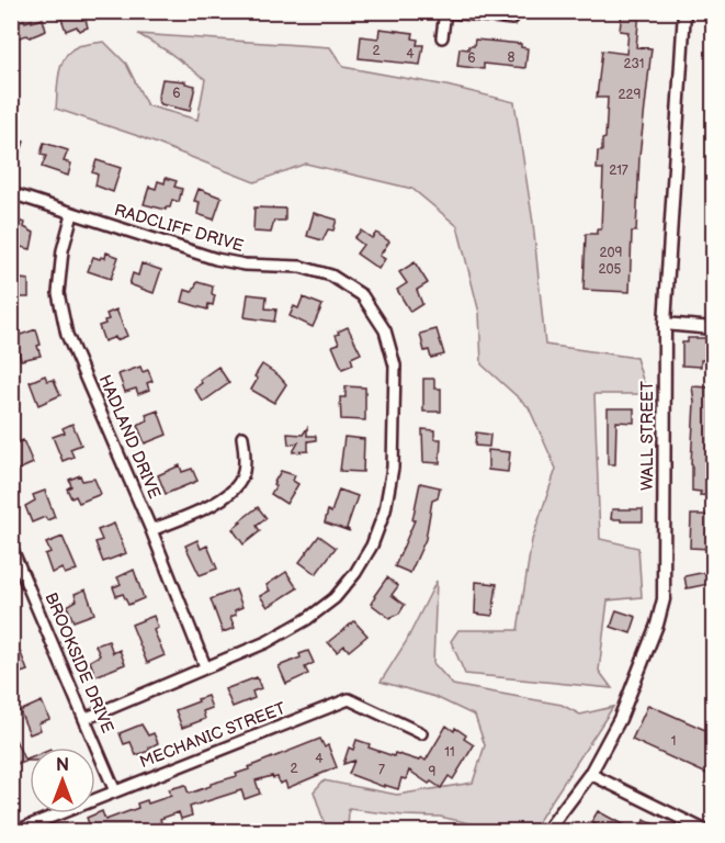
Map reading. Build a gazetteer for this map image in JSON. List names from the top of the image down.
{
  "streets": {
    "street": [
      "RADCLIFF DRIVE",
      "WALL STREET",
      "HADLAND DRIVE",
      "BROOKSIDE DRIVE",
      "MECHANIC STREET"
    ]
  },
  "crossings": [
    ["RADCLIFF DRIVE", "HADLAND DRIVE"],
    ["RADCLIFF DRIVE", "BROOKSIDE DRIVE"],
    ["BROOKSIDE DRIVE", "MECHANIC STREET"]
  ],
  "house_numbers": [
    "2",
    "4",
    "8",
    "6",
    "231",
    "6",
    "229",
    "217",
    "209",
    "205",
    "1",
    "11",
    "4",
    "2",
    "7",
    "9"
  ],
  "north": "top"
}
